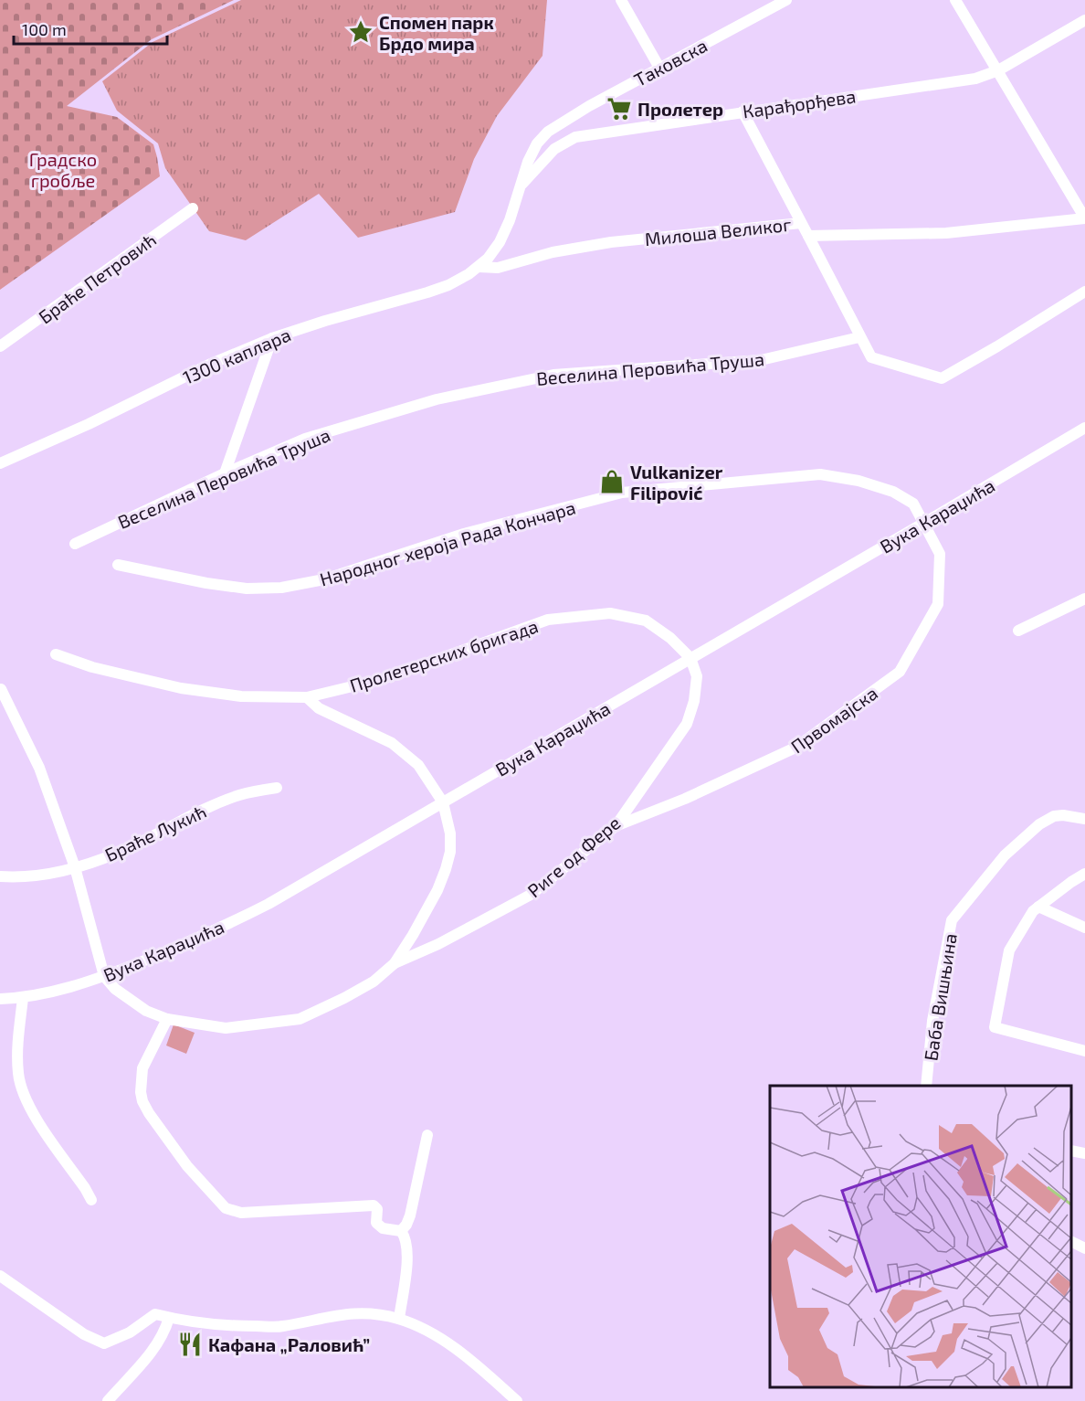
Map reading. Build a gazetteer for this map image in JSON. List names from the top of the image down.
{
  "streets": {
    "street": [
      "Таковска",
      "Карађорђева",
      "Милоша Великог",
      "Браће Петровић",
      "1300 каплара",
      "Веселина Перовића Труша",
      "Вука Караџића",
      "Народног хероја Рада Кончара",
      "Пролетерских бригада",
      "Првомајска",
      "Браће Лукић",
      "Риге од Фере",
      "Баба Вишњина"
    ]
  },
  "crossings": [
    ["Таковска", "Карађорђева"],
    ["Таковска", "Милоша Великог"],
    ["Таковска", "1300 каплара"],
    ["Милоша Великог", "1300 каплара"],
    ["Вука Караџића", "Народног хероја Рада Кончара"],
    ["Вука Караџића", "Пролетерских бригада"],
    ["Вука Караџића", "Првомајска"],
    ["Вука Караџића", "Риге од Фере"],
    ["Народног хероја Рада Кончара", "Првомајска"],
    ["Пролетерских бригада", "Риге од Фере"],
    ["Првомајска", "Риге од Фере"]
  ],
  "parks": ["Градско гробље"],
  "places": {
    "place": ["Спомен парк Брдо мира"],
    "supermarket": ["Пролетер"],
    "shop": ["Vulkanizer Filipović"],
    "restaurant": ["Кафана „Раловић”"]
  },
  "scale_bar": "100 m"
}
